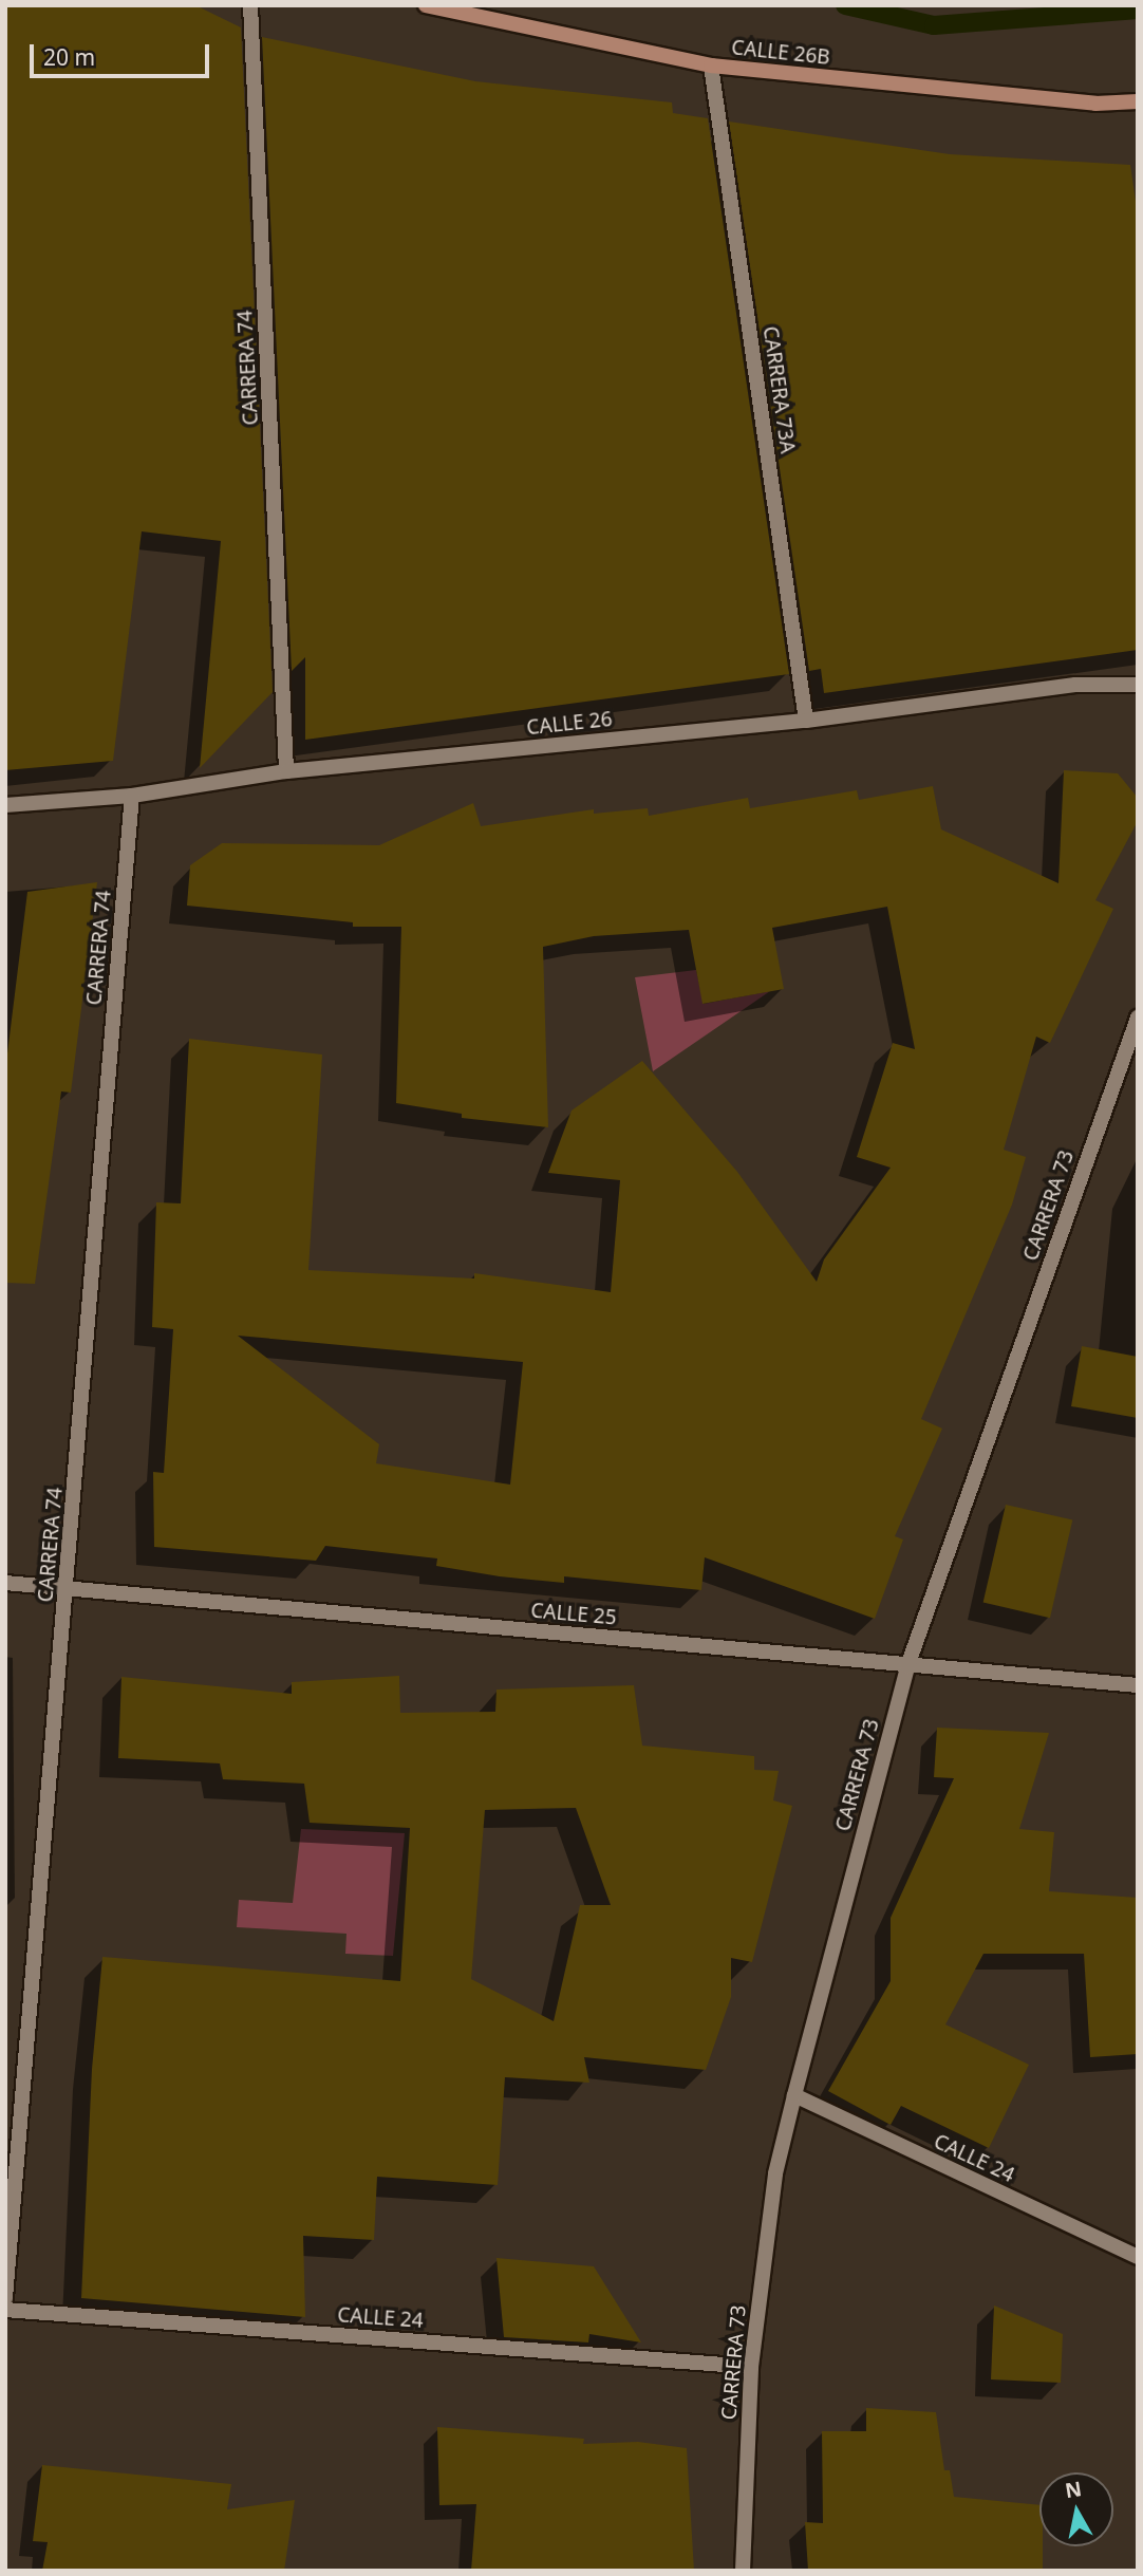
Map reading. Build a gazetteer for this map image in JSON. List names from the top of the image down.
{
  "streets": {
    "street": [
      "CALLE 26B",
      "CARRERA 74",
      "CARRERA 73A",
      "CALLE 26",
      "CARRERA 73",
      "CALLE 25",
      "CALLE 24"
    ]
  },
  "crossings": [
    ["CALLE 26B", "CARRERA 73A"],
    ["CARRERA 74", "CALLE 26"],
    ["CARRERA 74", "CALLE 25"],
    ["CARRERA 73A", "CALLE 26"],
    ["CARRERA 73", "CALLE 25"],
    ["CARRERA 73", "CALLE 24"]
  ],
  "scale_bar": "20 m",
  "north": "top"
}
